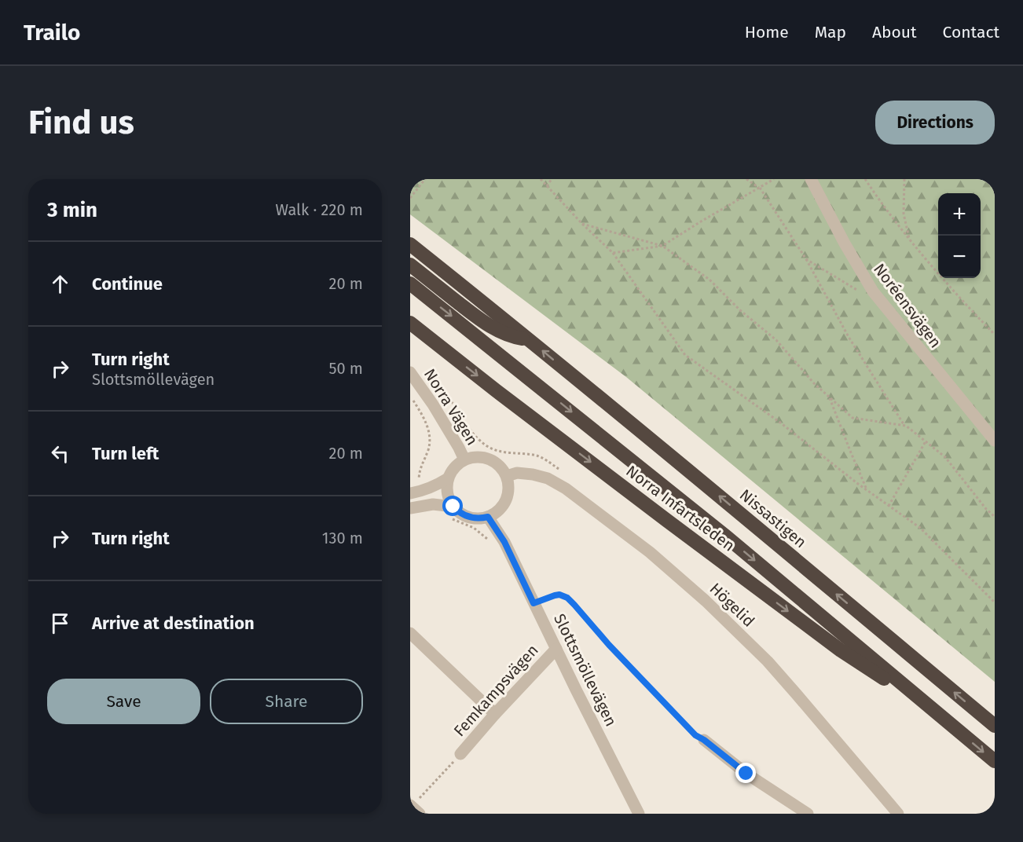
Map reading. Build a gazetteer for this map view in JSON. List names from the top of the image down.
{
  "streets": {
    "highway": ["Norra Infartsleden", "Nissastigen"],
    "street": [
      "Noréensvägen",
      "Norra Vägen",
      "Högelid",
      "Slottsmöllevägen",
      "Femkampsvägen"
    ]
  },
  "crossings": [
    ["Norra Vägen", "Högelid"],
    ["Norra Vägen", "Slottsmöllevägen"],
    ["Högelid", "Slottsmöllevägen"],
    ["Slottsmöllevägen", "Femkampsvägen"]
  ],
  "page": {
    "header": "Trailo",
    "nav": [
      "Home",
      "Map",
      "About",
      "Contact"
    ],
    "buttons": [
      "Directions",
      ["Save", "Share"]
    ],
    "title": "Find us",
    "heading": ["3 min", "Walk · 220 m"],
    "map_buttons": ["+", "−"],
    "list": [
      ["Continue", "20 m"],
      ["Turn right", "Slottsmöllevägen", "50 m"],
      ["Turn left", "20 m"],
      ["Turn right", "130 m"],
      "Arrive at destination"
    ]
  }
}
